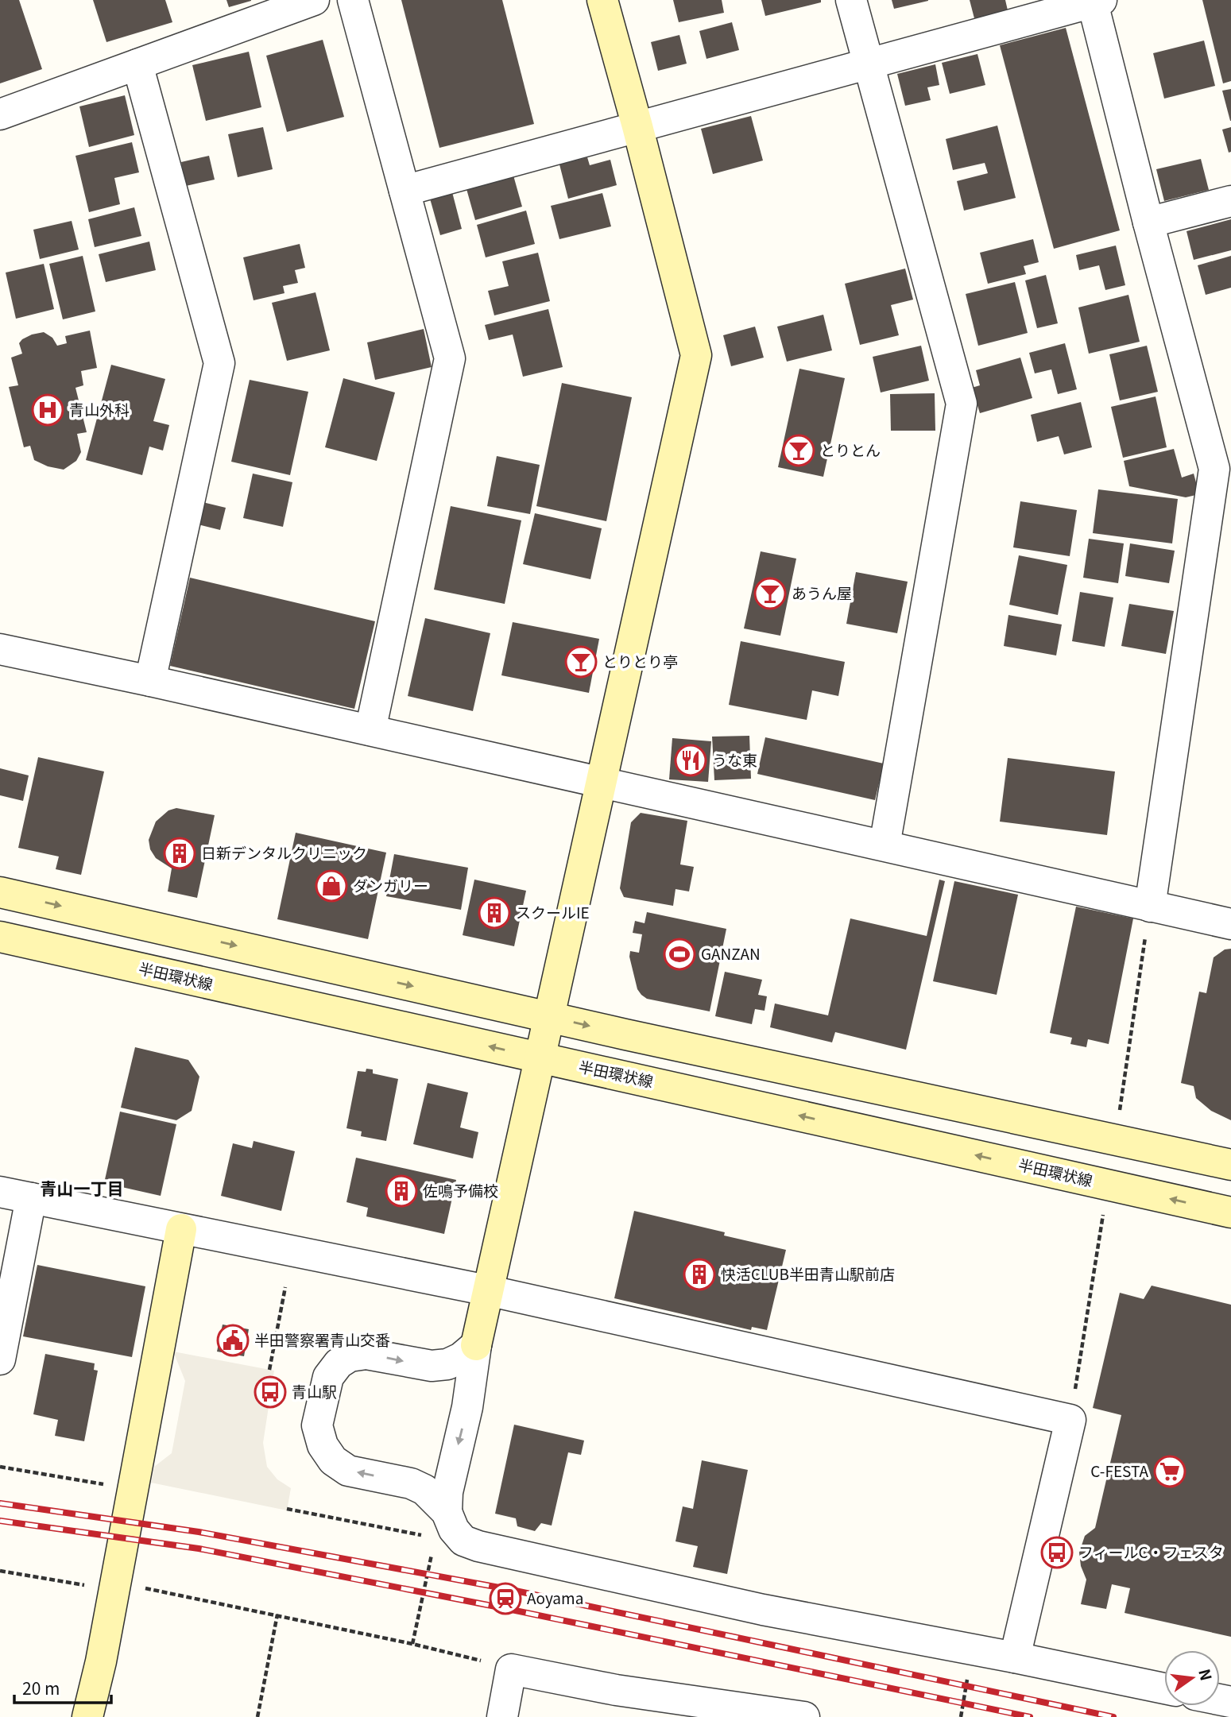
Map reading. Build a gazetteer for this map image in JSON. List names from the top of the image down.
{
  "streets": {
    "main road": ["半田環状線"]
  },
  "districts": ["青山一丁目"],
  "places": {
    "hospital": ["青山外科"],
    "bar": ["とりとん", "あうん屋", "とりとり亭"],
    "restaurant": ["うな東"],
    "building": [
      "日新デンタルクリニック",
      "スクールIE",
      "佐鳴予備校",
      "快活CLUB半田青山駅前店"
    ],
    "shop": ["ダンガリー"],
    "sports": ["GANZAN"],
    "public building": ["半田警察署青山交番"],
    "bus stop": ["青山駅", "フィールC・フェスタ"],
    "supermarket": ["C-FESTA"],
    "station": ["Aoyama"]
  },
  "scale_bar": "20 m",
  "north": "right"
}
